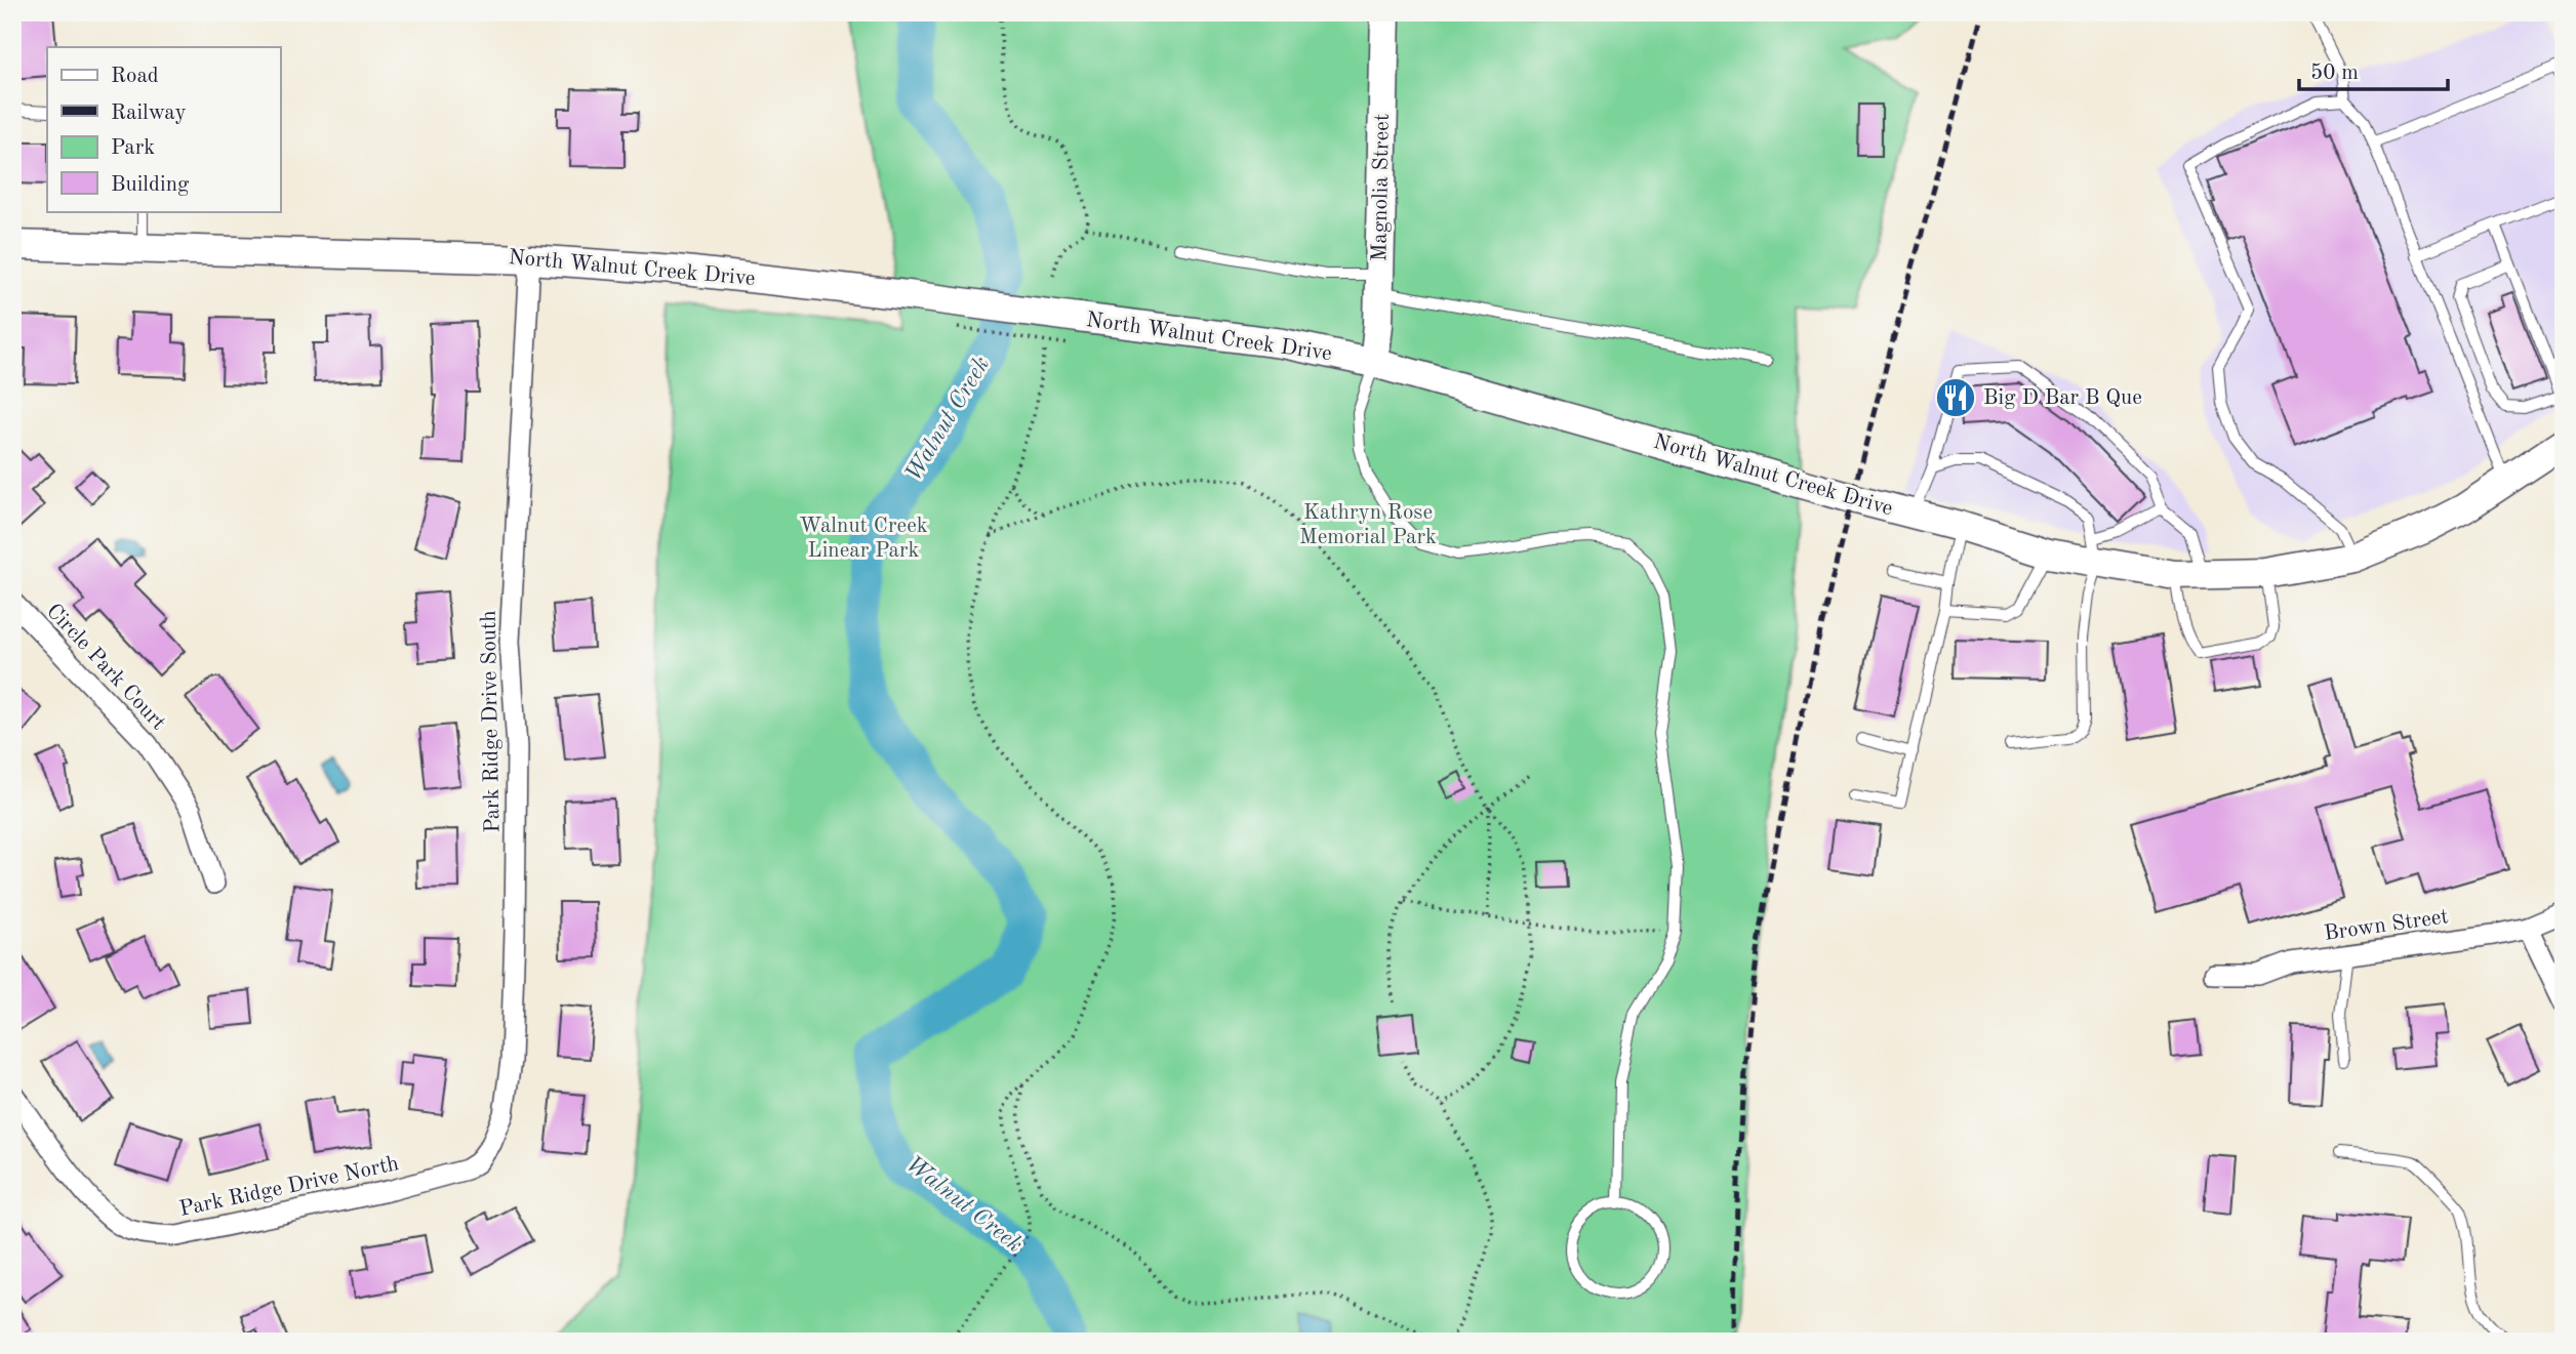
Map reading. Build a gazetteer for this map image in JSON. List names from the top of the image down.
{
  "streets": {
    "main road": ["Magnolia Street", "North Walnut Creek Drive"],
    "street": [
      "Circle Park Court",
      "Park Ridge Drive South",
      "Brown Street",
      "Park Ridge Drive North"
    ]
  },
  "crossings": [
    ["Magnolia Street", "North Walnut Creek Drive"],
    ["North Walnut Creek Drive", "Park Ridge Drive South"],
    ["Park Ridge Drive South", "Park Ridge Drive North"]
  ],
  "water": ["Walnut Creek"],
  "parks": ["Kathryn Rose Memorial Park", "Walnut Creek Linear Park"],
  "places": {
    "restaurant": ["Big D Bar B Que"]
  },
  "legend": [
    "Road",
    "Railway",
    "Park",
    "Building"
  ],
  "scale_bar": "50 m"
}
